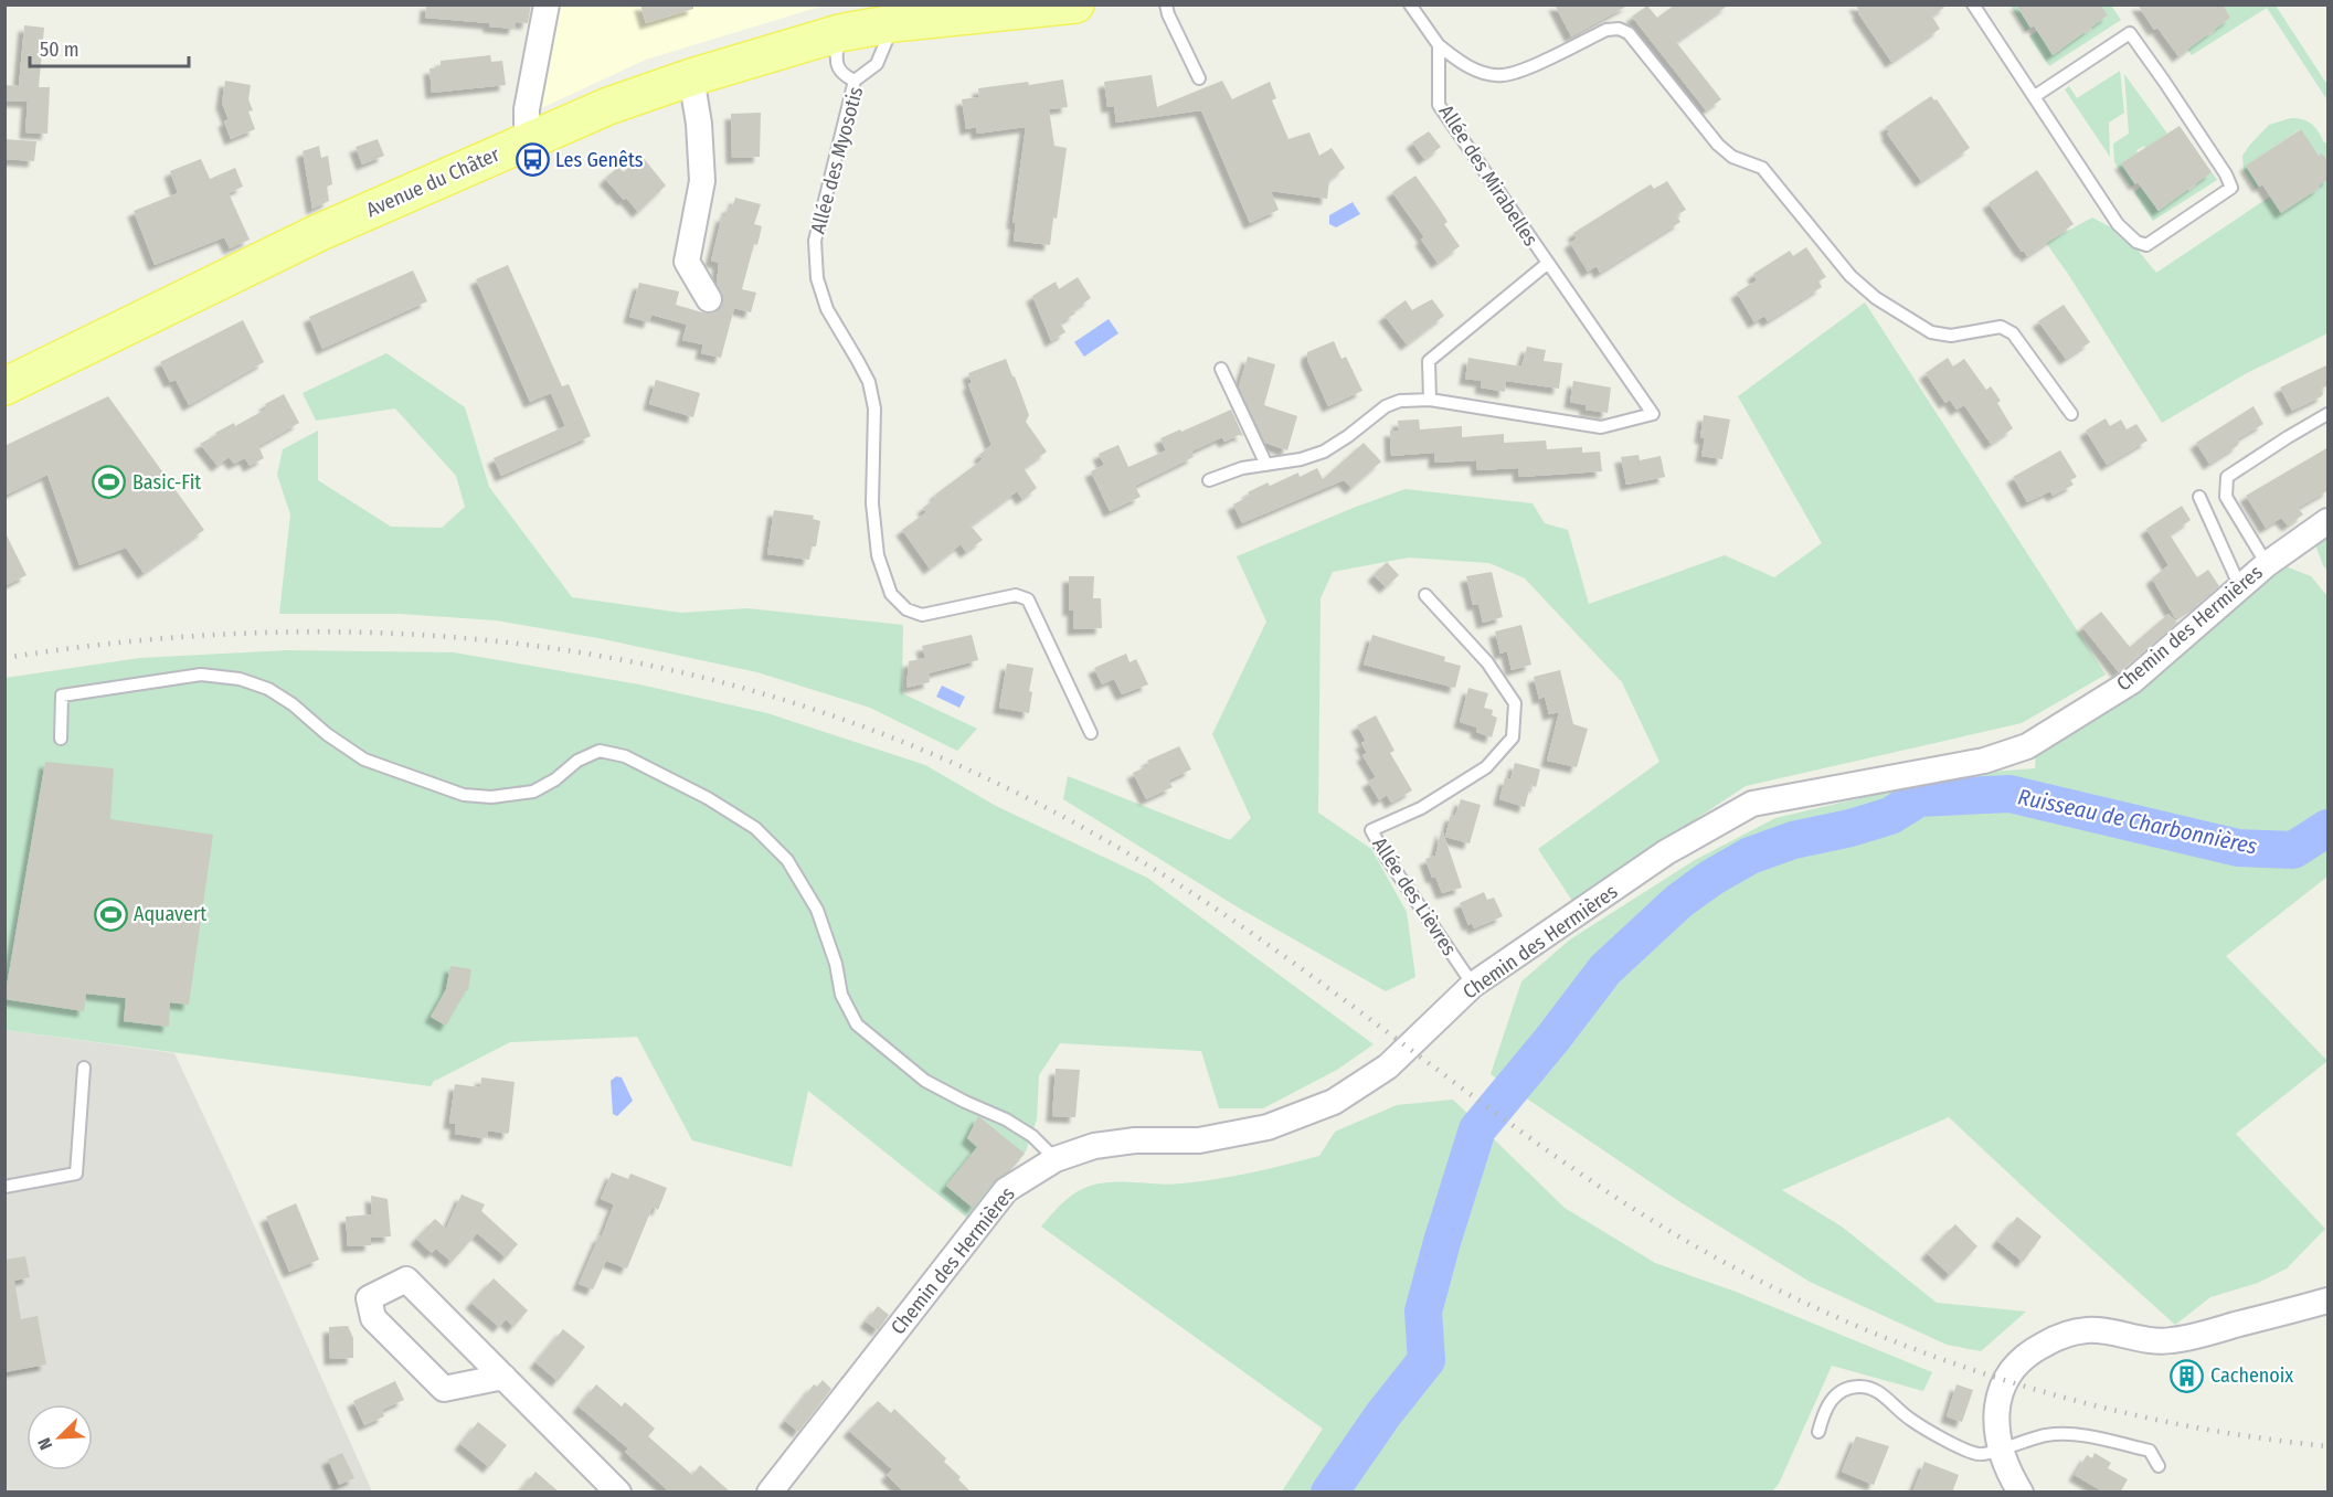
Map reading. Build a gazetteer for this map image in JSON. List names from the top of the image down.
{
  "streets": {
    "main road": ["Avenue du Châter"],
    "street": ["Chemin des Hermières"],
    "lane": ["Allée des Myosotis", "Allée des Mirabelles", "Allée des Lièvres"]
  },
  "crossings": [
    ["Allée des Myosotis", "Avenue du Châter"],
    ["Chemin des Hermières", "Allée des Lièvres"]
  ],
  "water": ["Ruisseau de Charbonnières"],
  "places": {
    "bus stop": ["Les Genêts"],
    "sports": ["Basic-Fit", "Aquavert"],
    "building": ["Cachenoix"]
  },
  "scale_bar": "50 m",
  "north": "bottom left"
}
